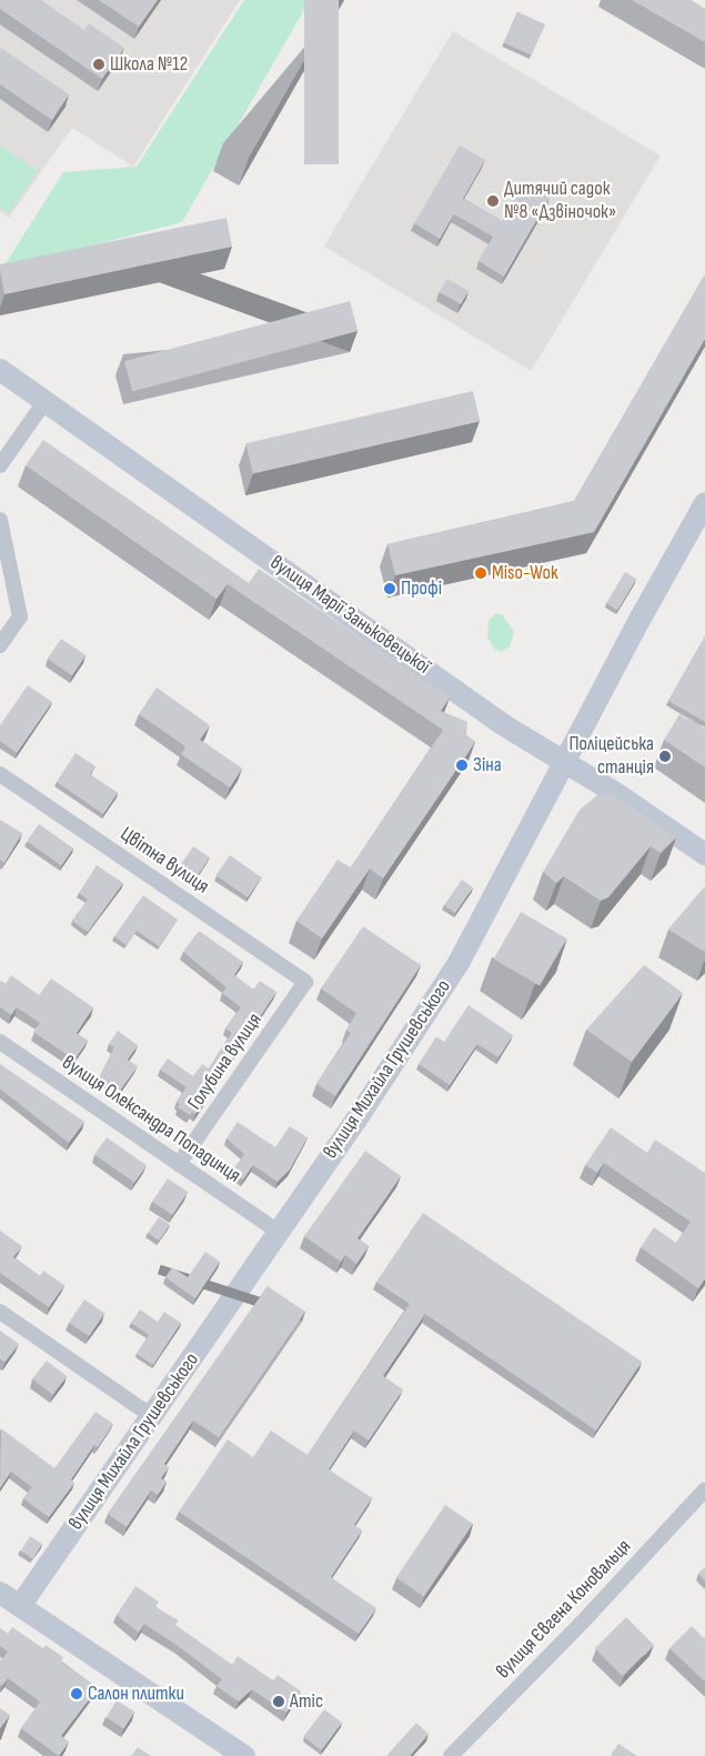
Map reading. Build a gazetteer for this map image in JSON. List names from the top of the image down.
{
  "streets": {
    "street": [
      "вулиця Марії Заньковецької",
      "Цвітна вулиця",
      "Голубина вулиця",
      "вулиця Михайла Грушевського",
      "вулиця Олександра Попадинця",
      "вулиця Євгена Коновальця"
    ]
  },
  "crossings": [
    ["вулиця Марії Заньковецької", "вулиця Михайла Грушевського"],
    ["Цвітна вулиця", "Голубина вулиця"],
    ["Голубина вулиця", "вулиця Олександра Попадинця"],
    ["вулиця Михайла Грушевського", "вулиця Олександра Попадинця"]
  ],
  "places": [
    "Школа №12",
    "Дитячий садок №8 «Дзвіночок»",
    "Miso-Wok",
    "Профі",
    "Поліцейська станція",
    "Зіна",
    "Салон плитки",
    "Amic"
  ]
}
